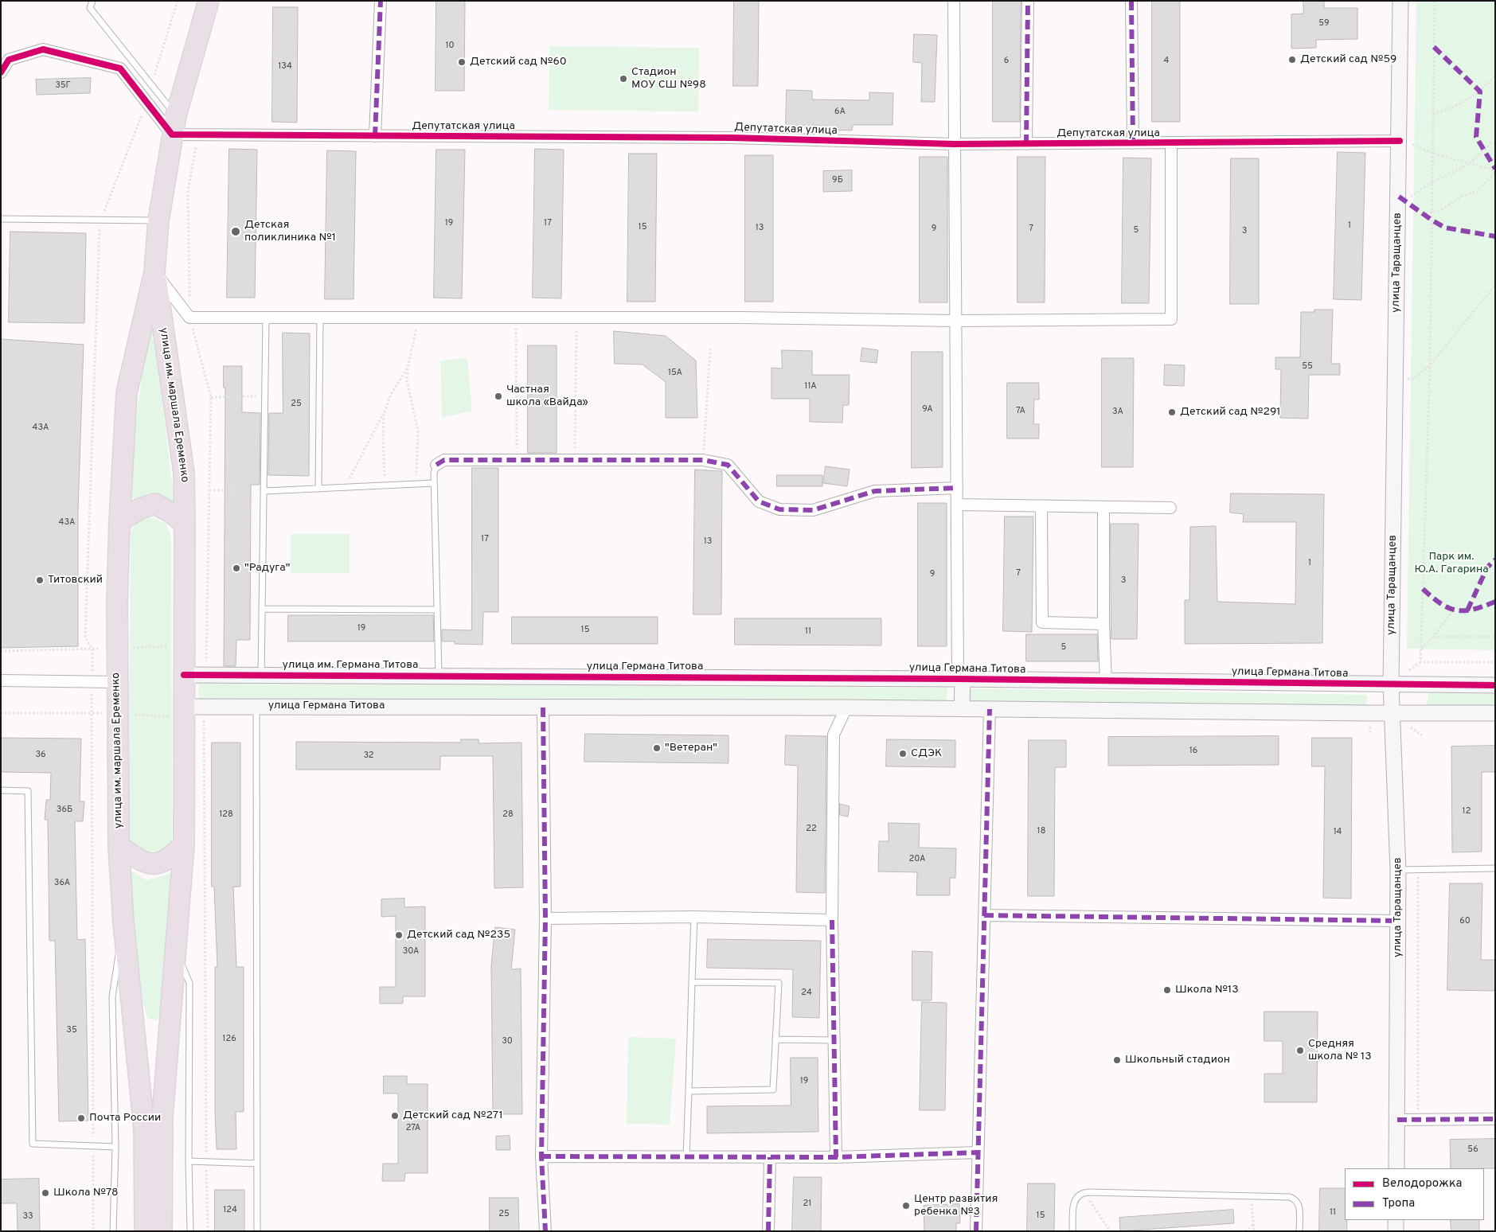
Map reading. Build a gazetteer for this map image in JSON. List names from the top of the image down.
{
  "streets": {
    "highway": ["улица им. маршала Еременко"],
    "street": [
      "Депутатская улица",
      "улица Таращанцев",
      "улица им. Германа Титова",
      "улица Германа Титова"
    ]
  },
  "crossings": [
    ["Депутатская улица", "улица Таращанцев"],
    ["Депутатская улица", "улица им. маршала Еременко"],
    ["улица Таращанцев", "улица Германа Титова"],
    ["улица им. маршала Еременко", "улица Германа Титова"],
    ["улица им. Германа Титова", "улица Германа Титова"]
  ],
  "parks": ["Парк им. Ю.А. Гагарина"],
  "places": [
    "Детский сад №59",
    "Детский сад №60",
    "Стадион МОУ СШ №98",
    "Детская поликлиника №1",
    "Частная школа «Вайда»",
    "Детский сад №291",
    "\"Радуга\"",
    "Титовский",
    "\"Ветеран\"",
    "СДЭК",
    "Детский сад №235",
    "Школа №13",
    "Средняя школа № 13",
    "Школьный стадион",
    "Детский сад №271",
    "Почта России",
    "Школа №78",
    "Центр развития ребенка №3"
  ],
  "house_numbers": [
    "59",
    "10",
    "6",
    "4",
    "134",
    "35Г",
    "6А",
    "9Б",
    "19",
    "17",
    "1",
    "15",
    "13",
    "9",
    "7",
    "5",
    "3",
    "55",
    "15А",
    "11А",
    "25",
    "9А",
    "7А",
    "3А",
    "43А",
    "43А",
    "17",
    "13",
    "1",
    "7",
    "9",
    "3",
    "19",
    "15",
    "11",
    "5",
    "16",
    "36",
    "32",
    "36Б",
    "12",
    "128",
    "28",
    "22",
    "18",
    "14",
    "20А",
    "36А",
    "60",
    "30А",
    "24",
    "35",
    "126",
    "30",
    "19",
    "27А",
    "56",
    "21",
    "124",
    "11",
    "25",
    "15",
    "33"
  ],
  "legend": ["Велодорожка", "Тропа"]
}
